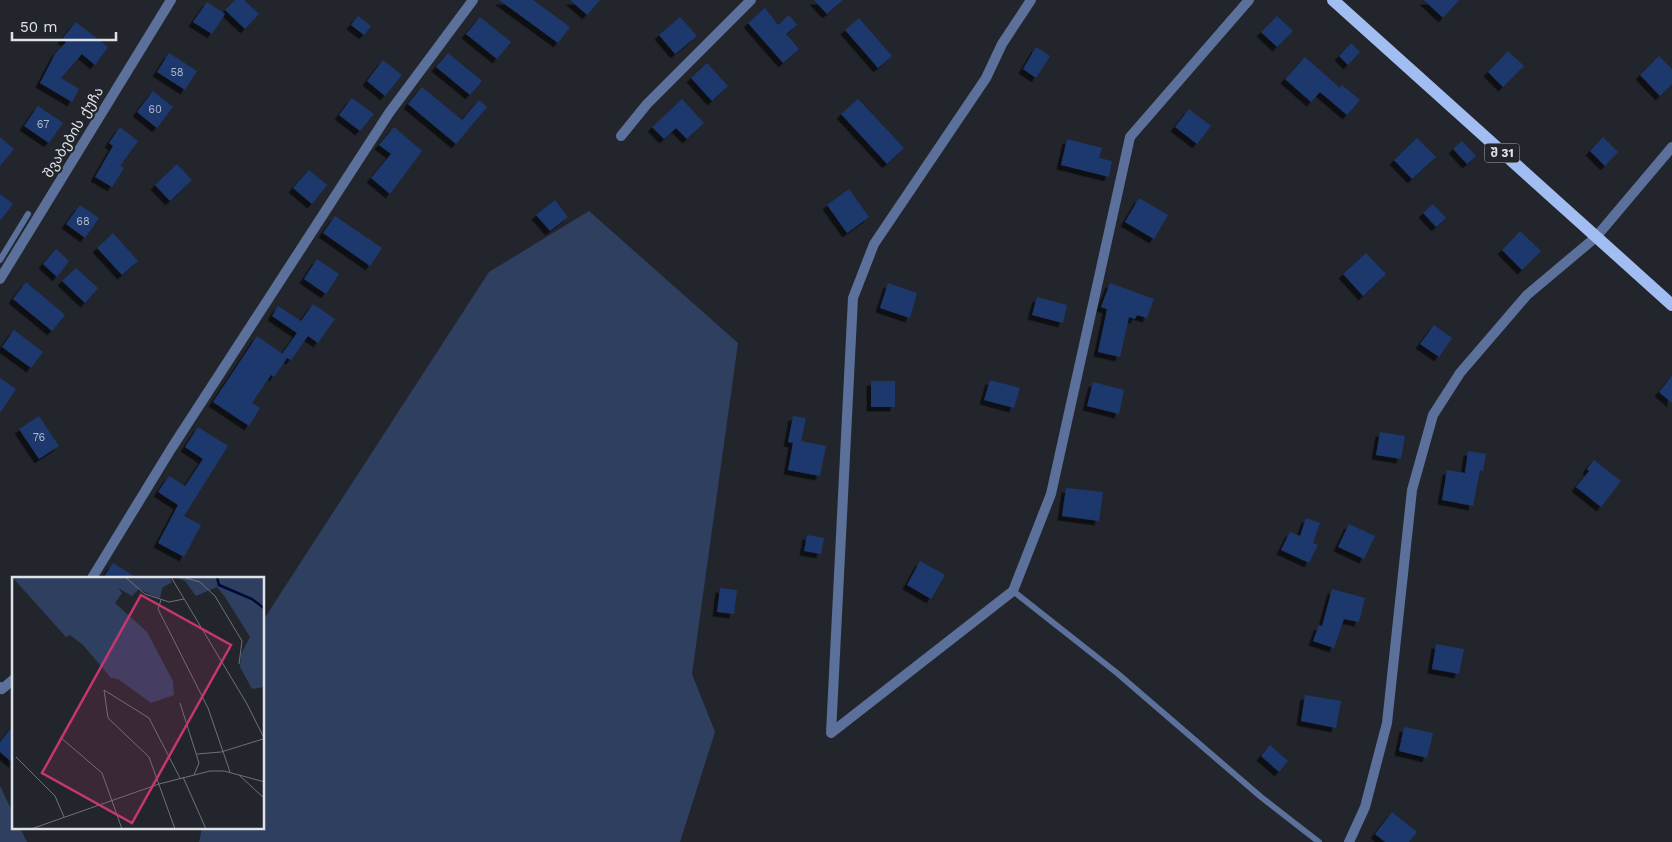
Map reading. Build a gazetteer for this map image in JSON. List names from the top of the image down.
{
  "streets": {
    "main road": ["შ 31"],
    "street": ["შვაბების ქუჩა"]
  },
  "house_numbers": [
    "58",
    "60",
    "67",
    "68",
    "76"
  ],
  "scale_bar": "50 m"
}
